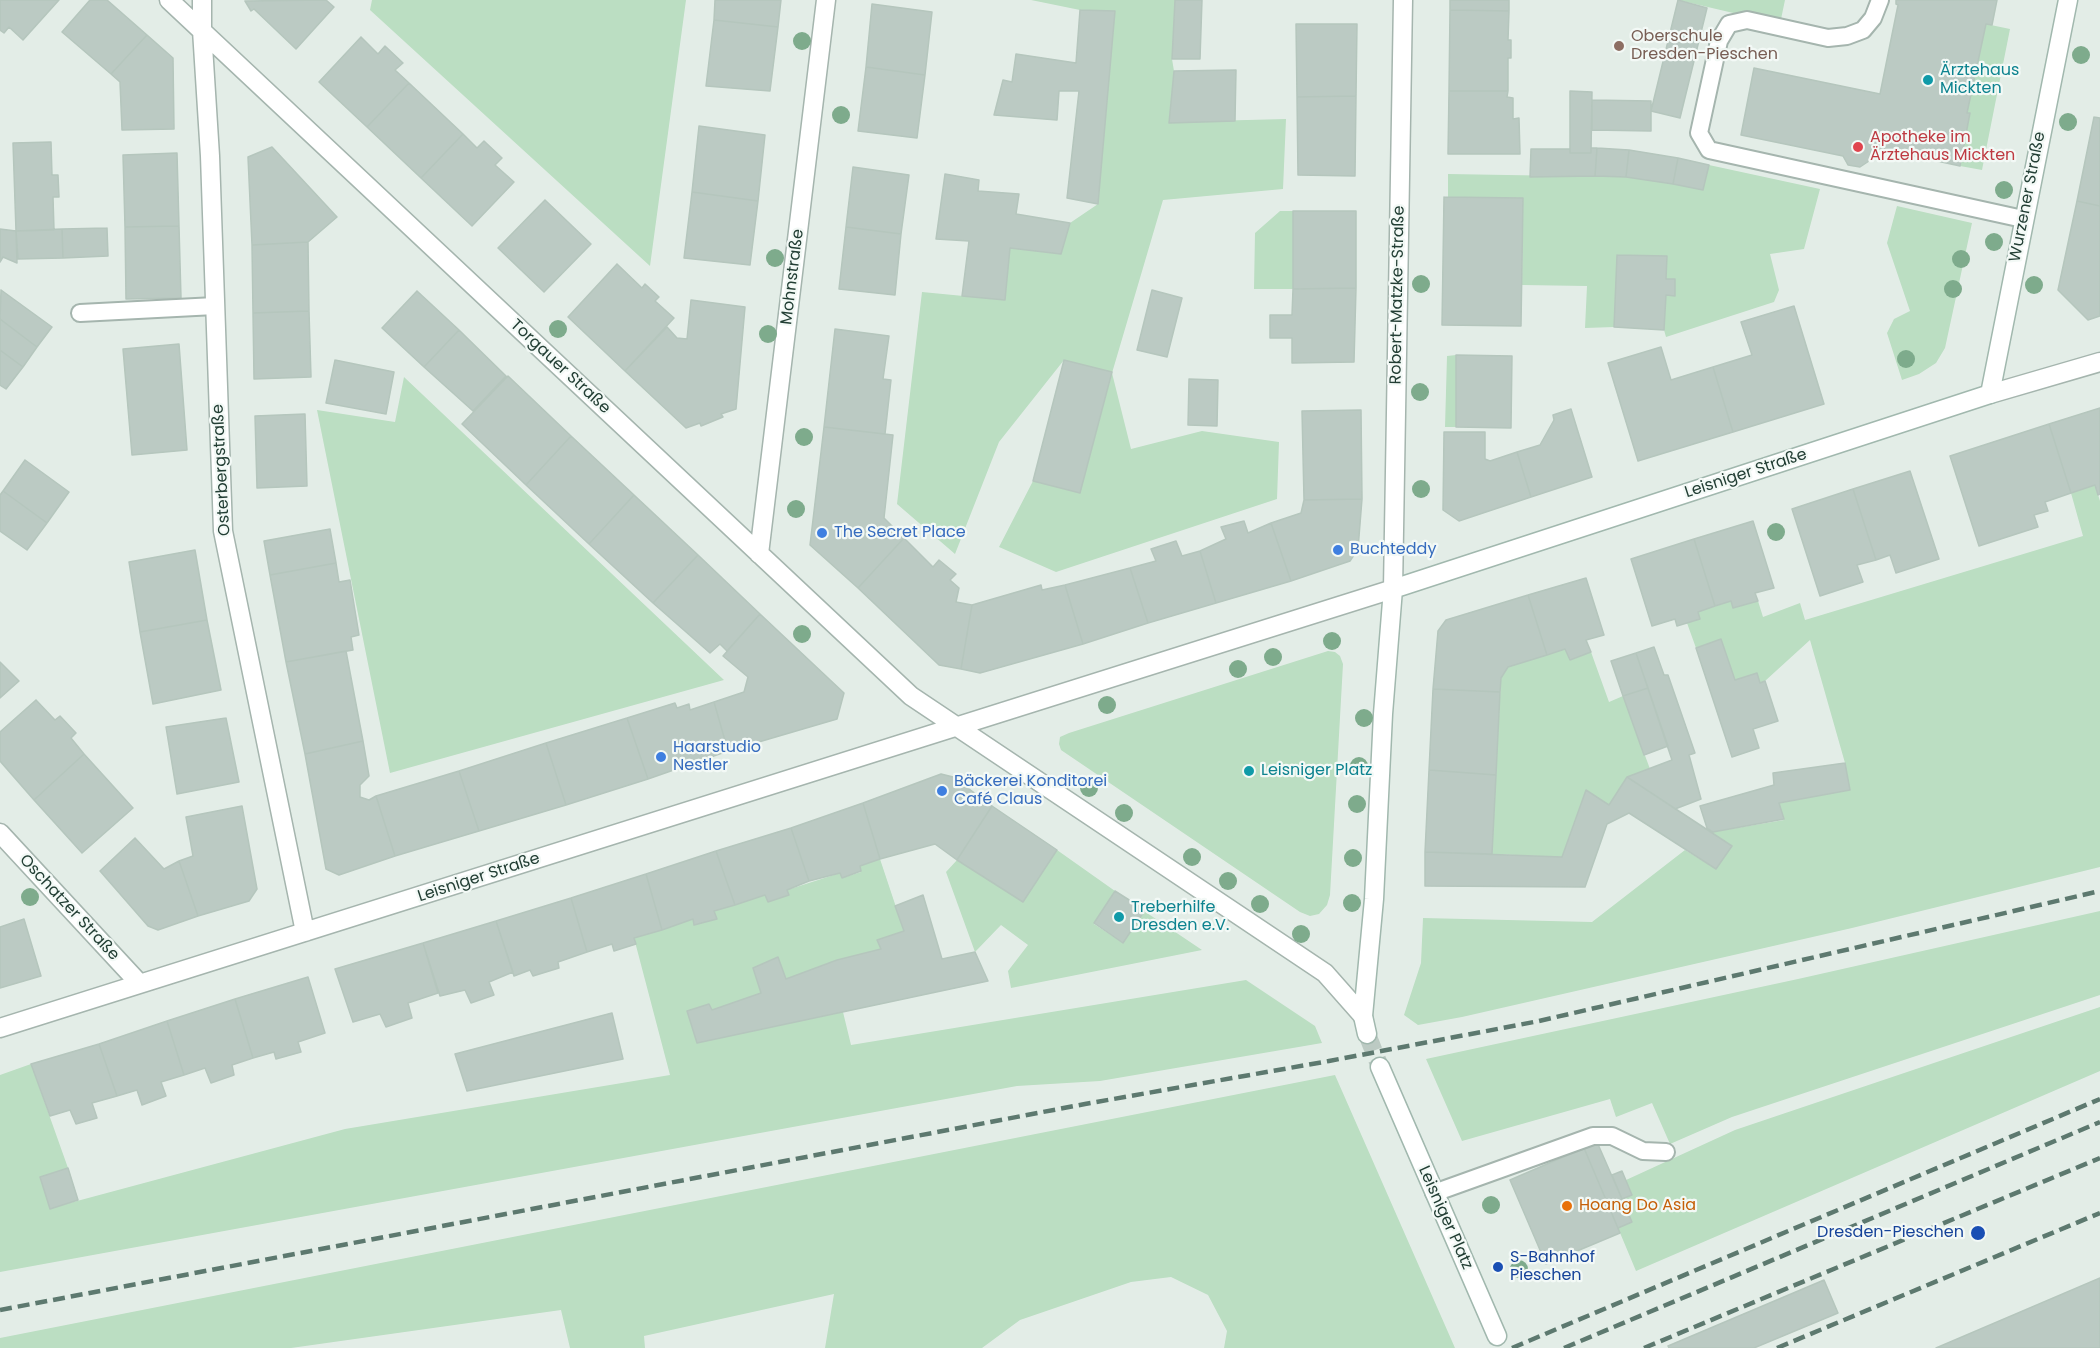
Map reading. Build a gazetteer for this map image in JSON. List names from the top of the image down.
{
  "streets": {
    "street": [
      "Wurzener Straße",
      "Mohnstraße",
      "Robert-Matzke-Straße",
      "Torgauer Straße",
      "Osterbergstraße",
      "Leisniger Straße",
      "Oschatzer Straße",
      "Leisniger Platz"
    ]
  },
  "crossings": [
    ["Wurzener Straße", "Leisniger Straße"],
    ["Mohnstraße", "Torgauer Straße"],
    ["Robert-Matzke-Straße", "Leisniger Straße"],
    ["Torgauer Straße", "Osterbergstraße"],
    ["Torgauer Straße", "Leisniger Straße"],
    ["Osterbergstraße", "Leisniger Straße"],
    ["Leisniger Straße", "Oschatzer Straße"]
  ],
  "places": [
    "Oberschule Dresden-Pieschen",
    "Ärztehaus Mickten",
    "Apotheke im Ärztehaus Mickten",
    "The Secret Place",
    "Buchteddy",
    "Haarstudio Nestler",
    "Leisniger Platz",
    "Bäckerei Konditorei Café Claus",
    "Treberhilfe Dresden e.V.",
    "Hoang Do Asia",
    "Dresden-Pieschen",
    "S-Bahnhof Pieschen"
  ]
}
